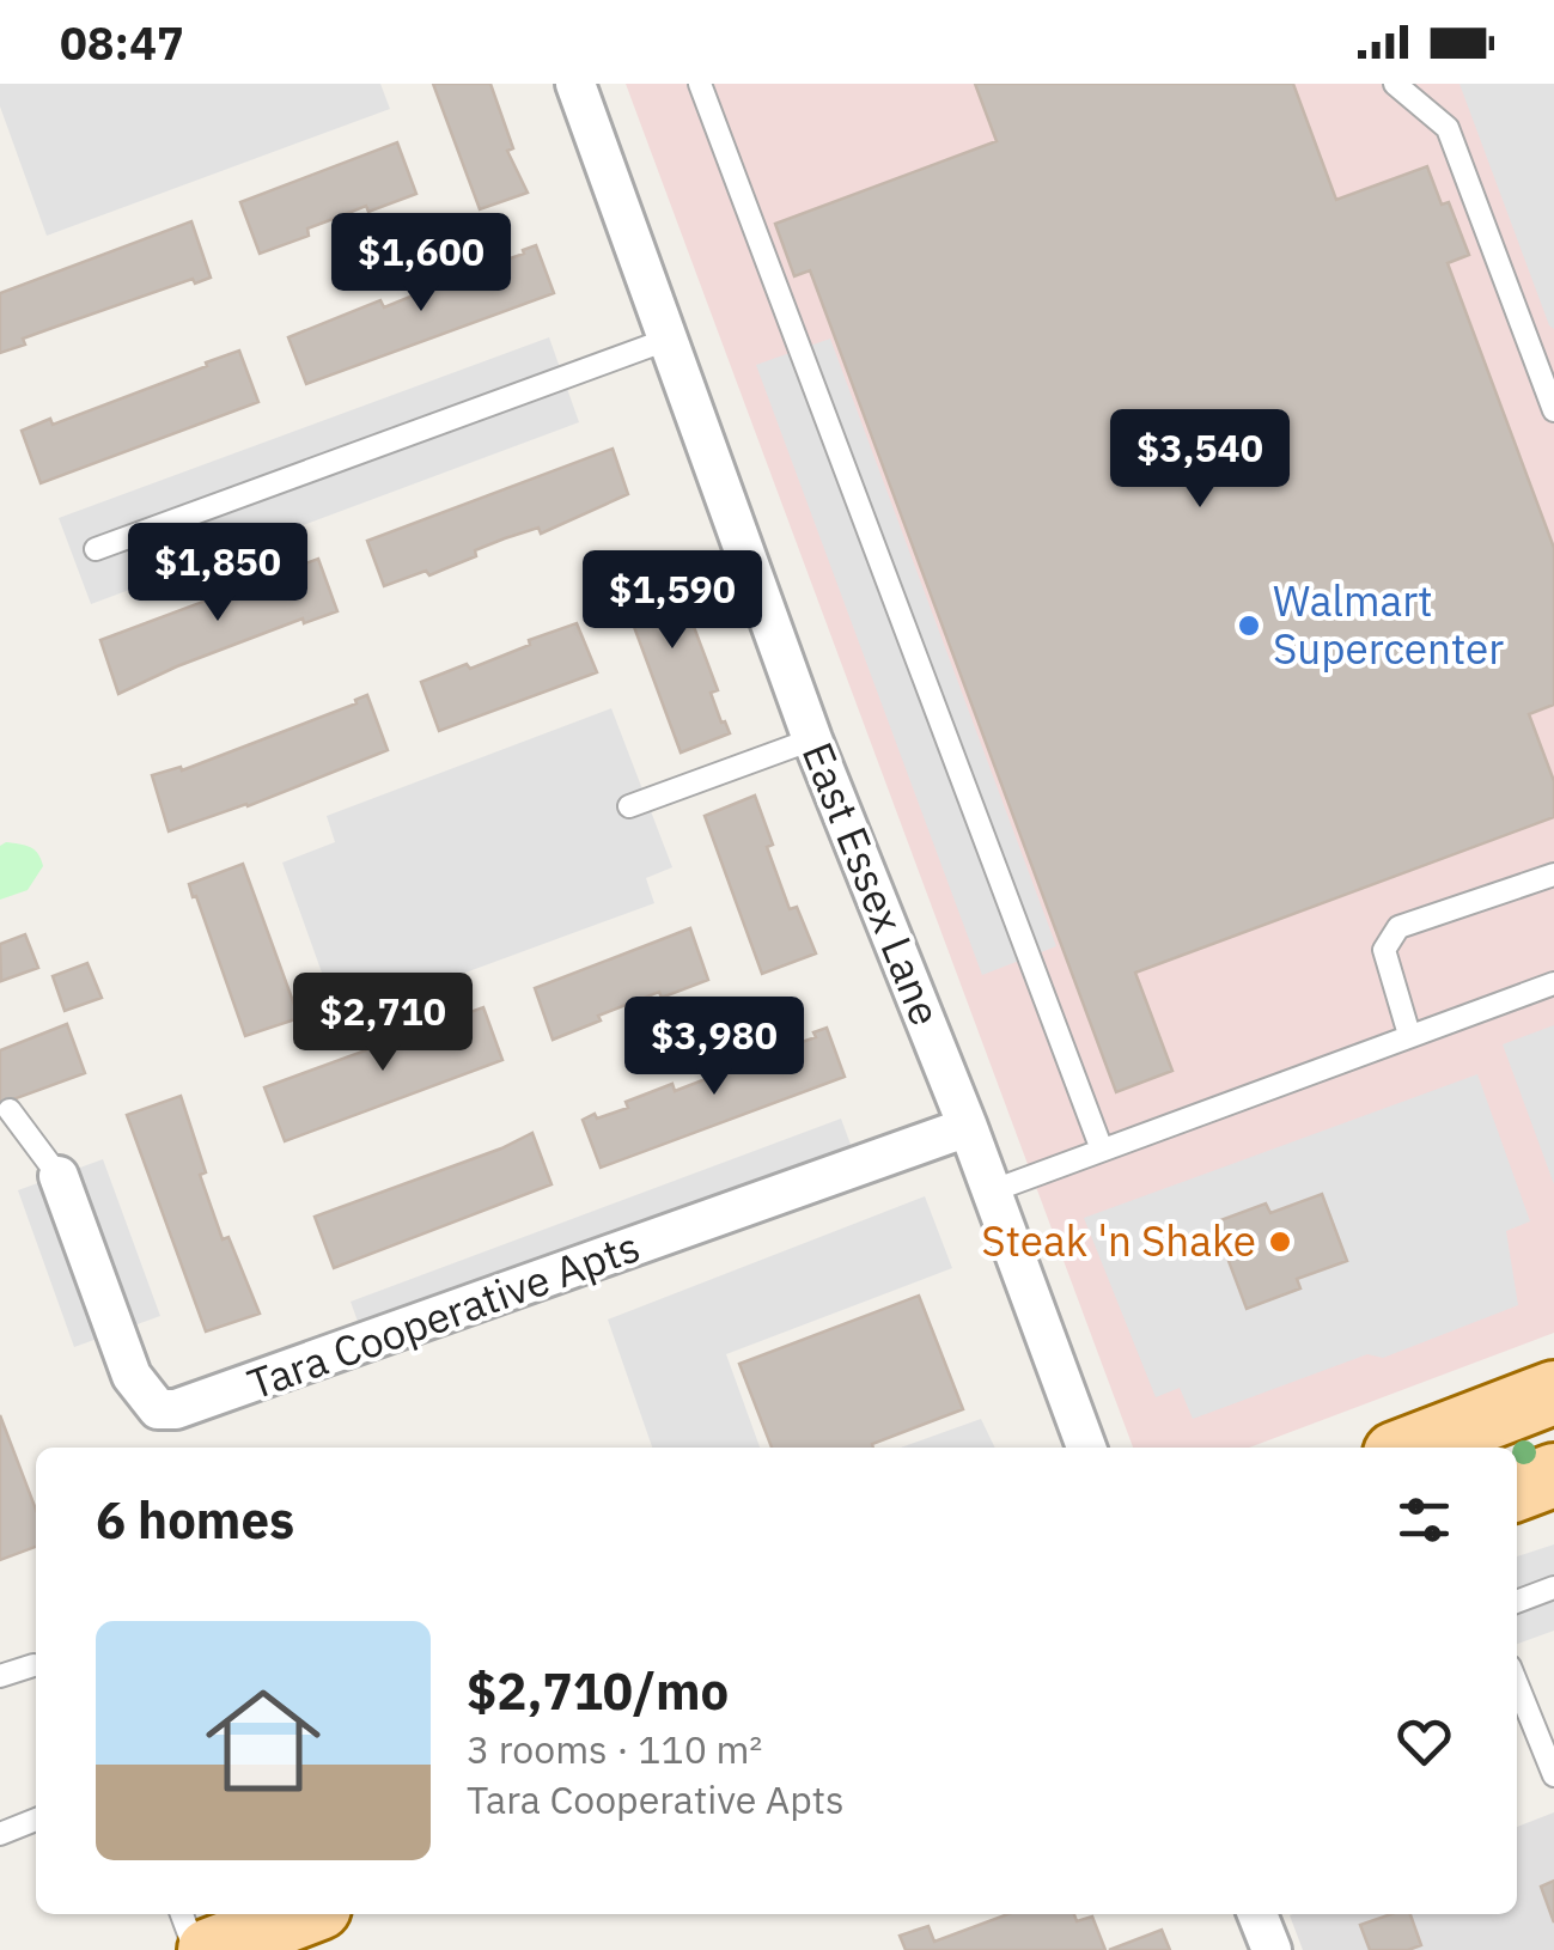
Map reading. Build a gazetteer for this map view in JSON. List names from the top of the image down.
{
  "streets": {
    "street": ["East Essex Lane", "Tara Cooperative Apts"]
  },
  "crossings": [
    ["East Essex Lane", "Tara Cooperative Apts"]
  ],
  "places": ["Walmart Supercenter", "Steak 'n Shake"],
  "page": {
    "status": "08:47",
    "price": [
      "$1,600",
      "$3,540",
      "$1,850",
      "$1,590",
      "$2,710",
      "$3,980"
    ],
    "heading": "6 homes",
    "list": [
      {
        "name": "$2,710/mo",
        "note": "3 rooms · 110 m² · Tara Cooperative Apts"
      }
    ]
  }
}
